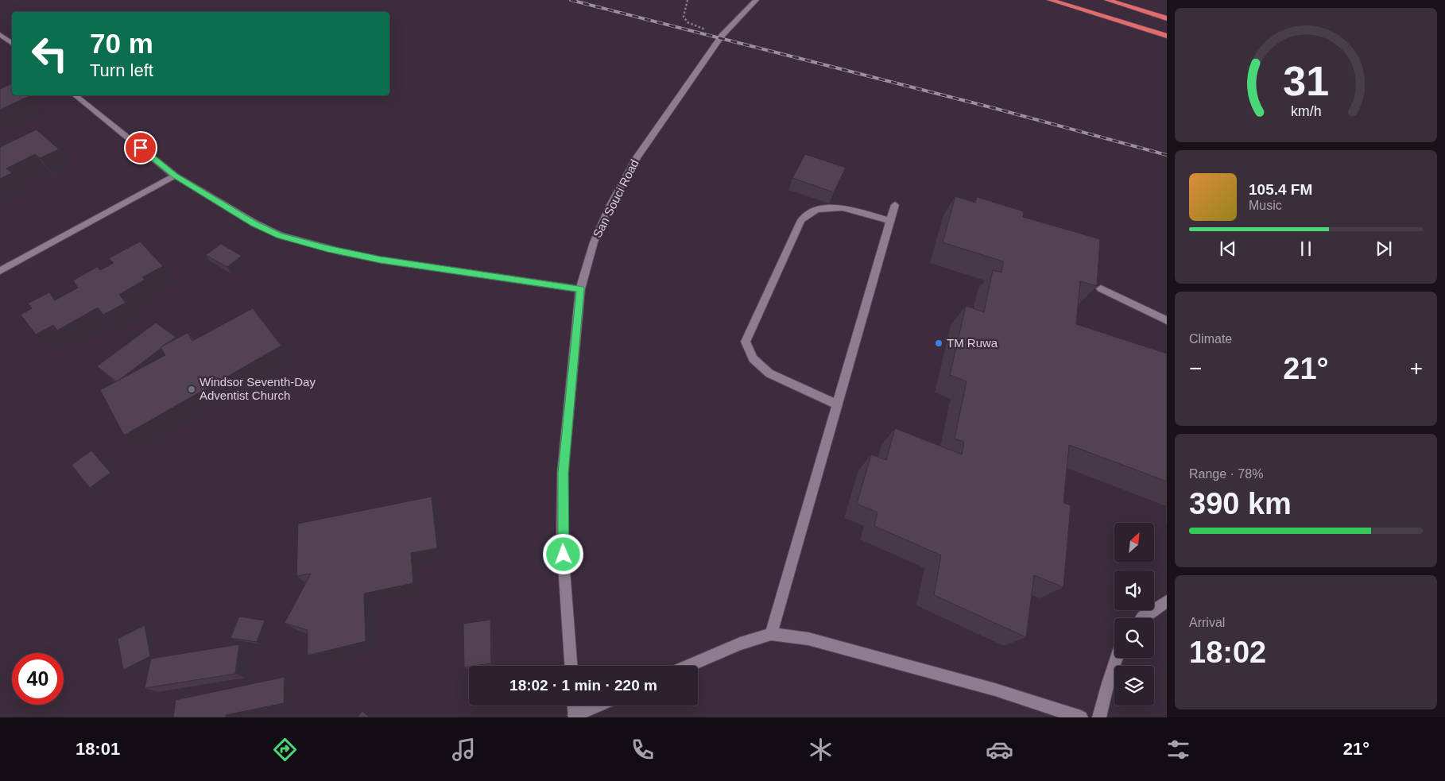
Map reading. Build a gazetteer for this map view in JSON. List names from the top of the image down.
{
  "streets": {
    "street": ["San Souci Road"]
  },
  "places": ["TM Ruwa", "Windsor Seventh-Day Adventist Church"],
  "north": "top right",
  "page": {
    "turn": ["70 m", "Turn left"],
    "song": ["105.4 FM", "Music"],
    "tile": [
      "Climate",
      ["Range · 78%", "390 km"],
      ["Arrival", "18:02"]
    ],
    "heat": ["−", "21°", "+"],
    "limit": "40",
    "trip": "18:02 · 1 min · 220 m",
    "tabs": ["18:01", "21°"],
    "gauge": ["31", "km/h"]
  }
}
